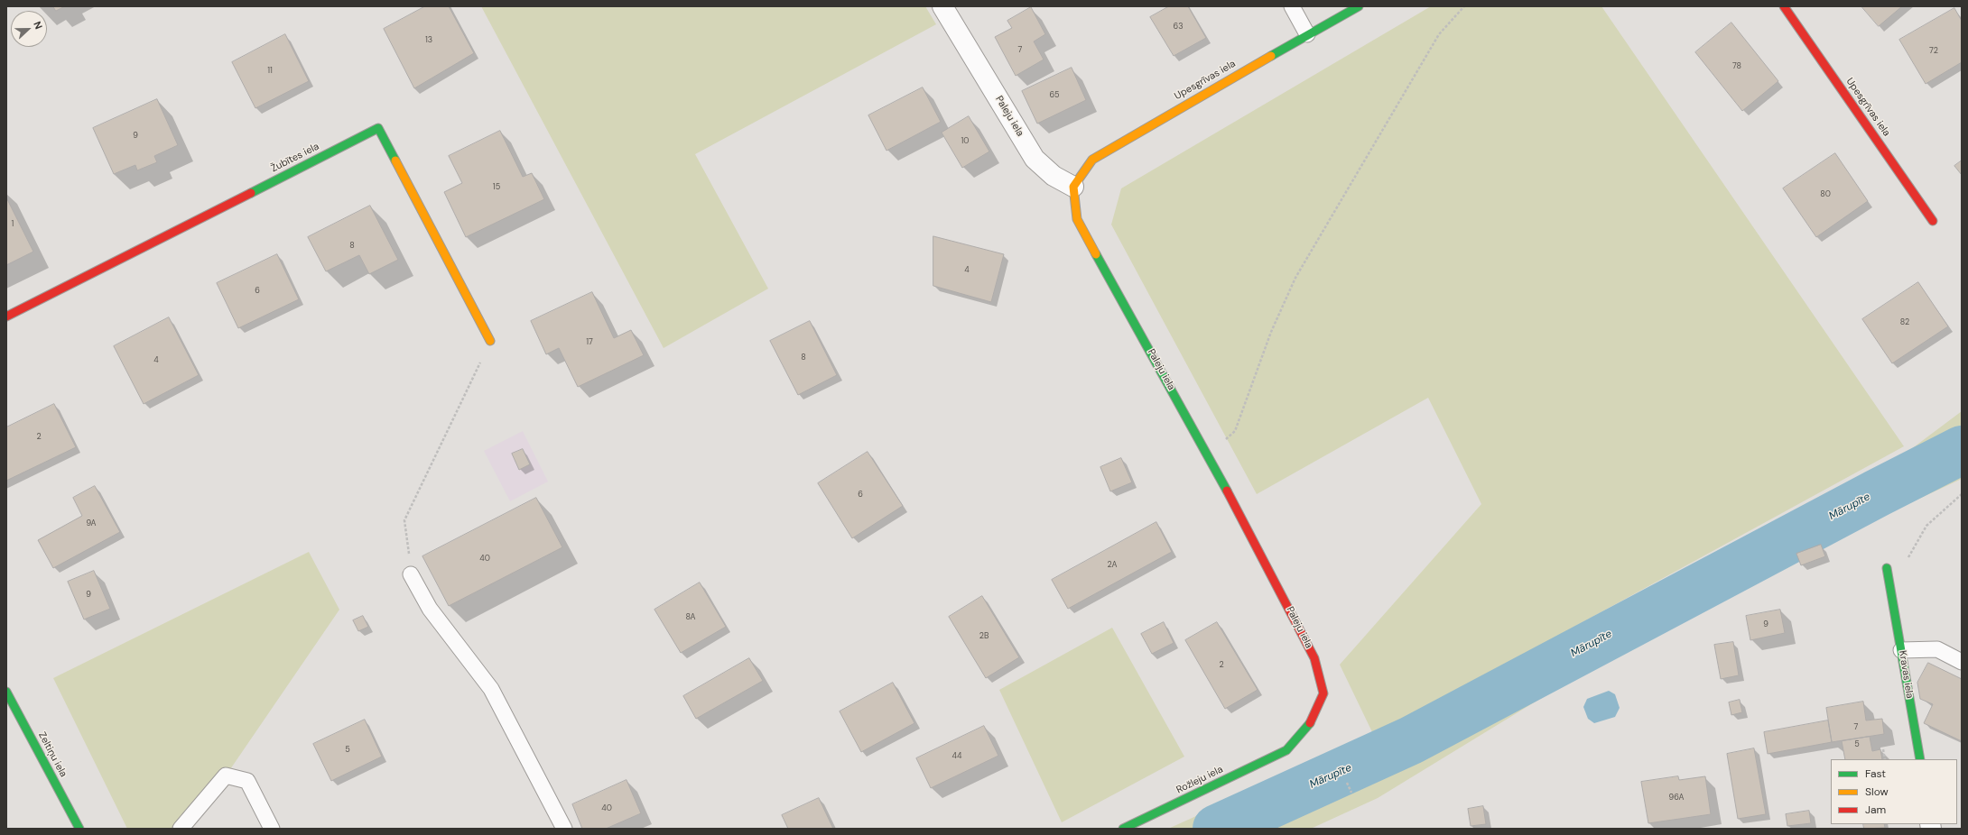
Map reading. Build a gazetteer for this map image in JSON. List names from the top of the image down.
{
  "streets": {
    "street": [
      "Upesgrīvas iela",
      "Paleju iela",
      "Žubītes iela",
      "Kravas iela",
      "Zeltiņu iela",
      "Rožleju iela"
    ]
  },
  "crossings": [
    ["Upesgrīvas iela", "Paleju iela"],
    ["Paleju iela", "Rožleju iela"]
  ],
  "water": ["Mārupīte"],
  "house_numbers": [
    "63",
    "13",
    "7",
    "72",
    "78",
    "11",
    "65",
    "9",
    "10",
    "15",
    "80",
    "1",
    "8",
    "4",
    "6",
    "82",
    "17",
    "8",
    "4",
    "2",
    "6",
    "9A",
    "40",
    "2A",
    "9",
    "8A",
    "9",
    "2B",
    "2",
    "7",
    "5",
    "5",
    "44",
    "96A",
    "40"
  ],
  "legend": ["Fast", "Slow", "Jam"],
  "north": "right"
}
